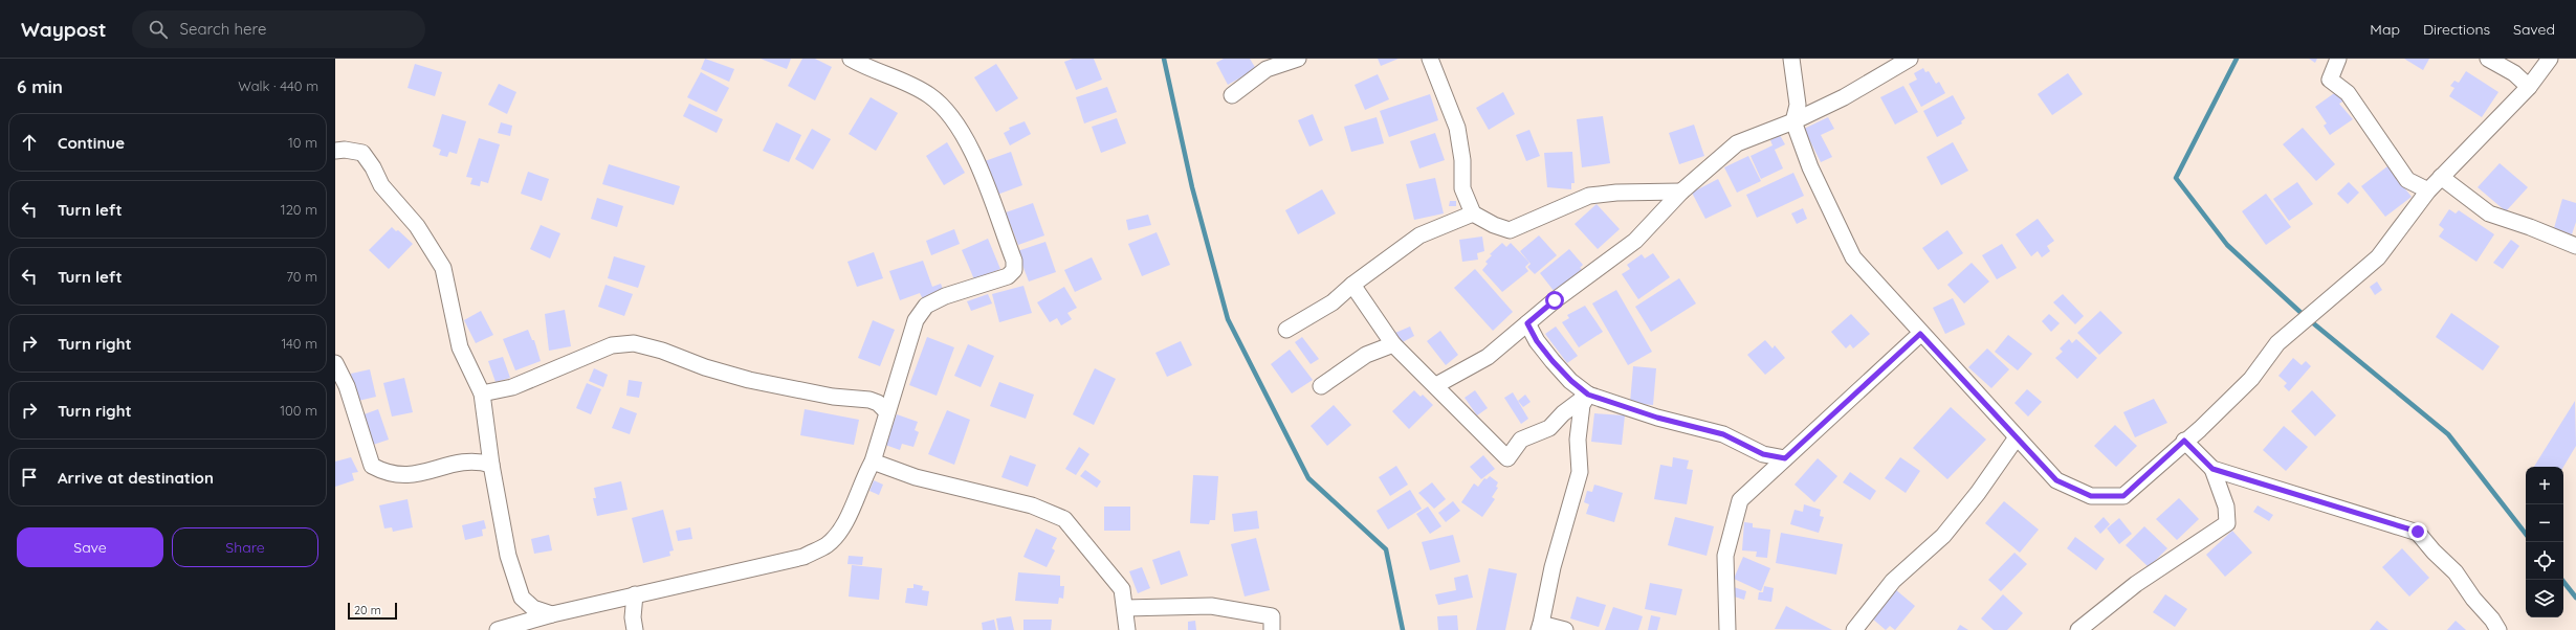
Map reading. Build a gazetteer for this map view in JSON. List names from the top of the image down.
{
  "scale_bar": "20 m",
  "page": {
    "header": "Waypost",
    "search": "Search here",
    "nav": ["Map", "Directions", "Saved"],
    "heading": ["6 min", "Walk · 440 m"],
    "list": [
      ["Continue", "10 m"],
      ["Turn left", "120 m"],
      ["Turn left", "70 m"],
      ["Turn right", "140 m"],
      ["Turn right", "100 m"],
      "Arrive at destination"
    ],
    "map_buttons": ["+", "−"],
    "buttons": ["Save", "Share"],
    "scale": "20 m"
  }
}
